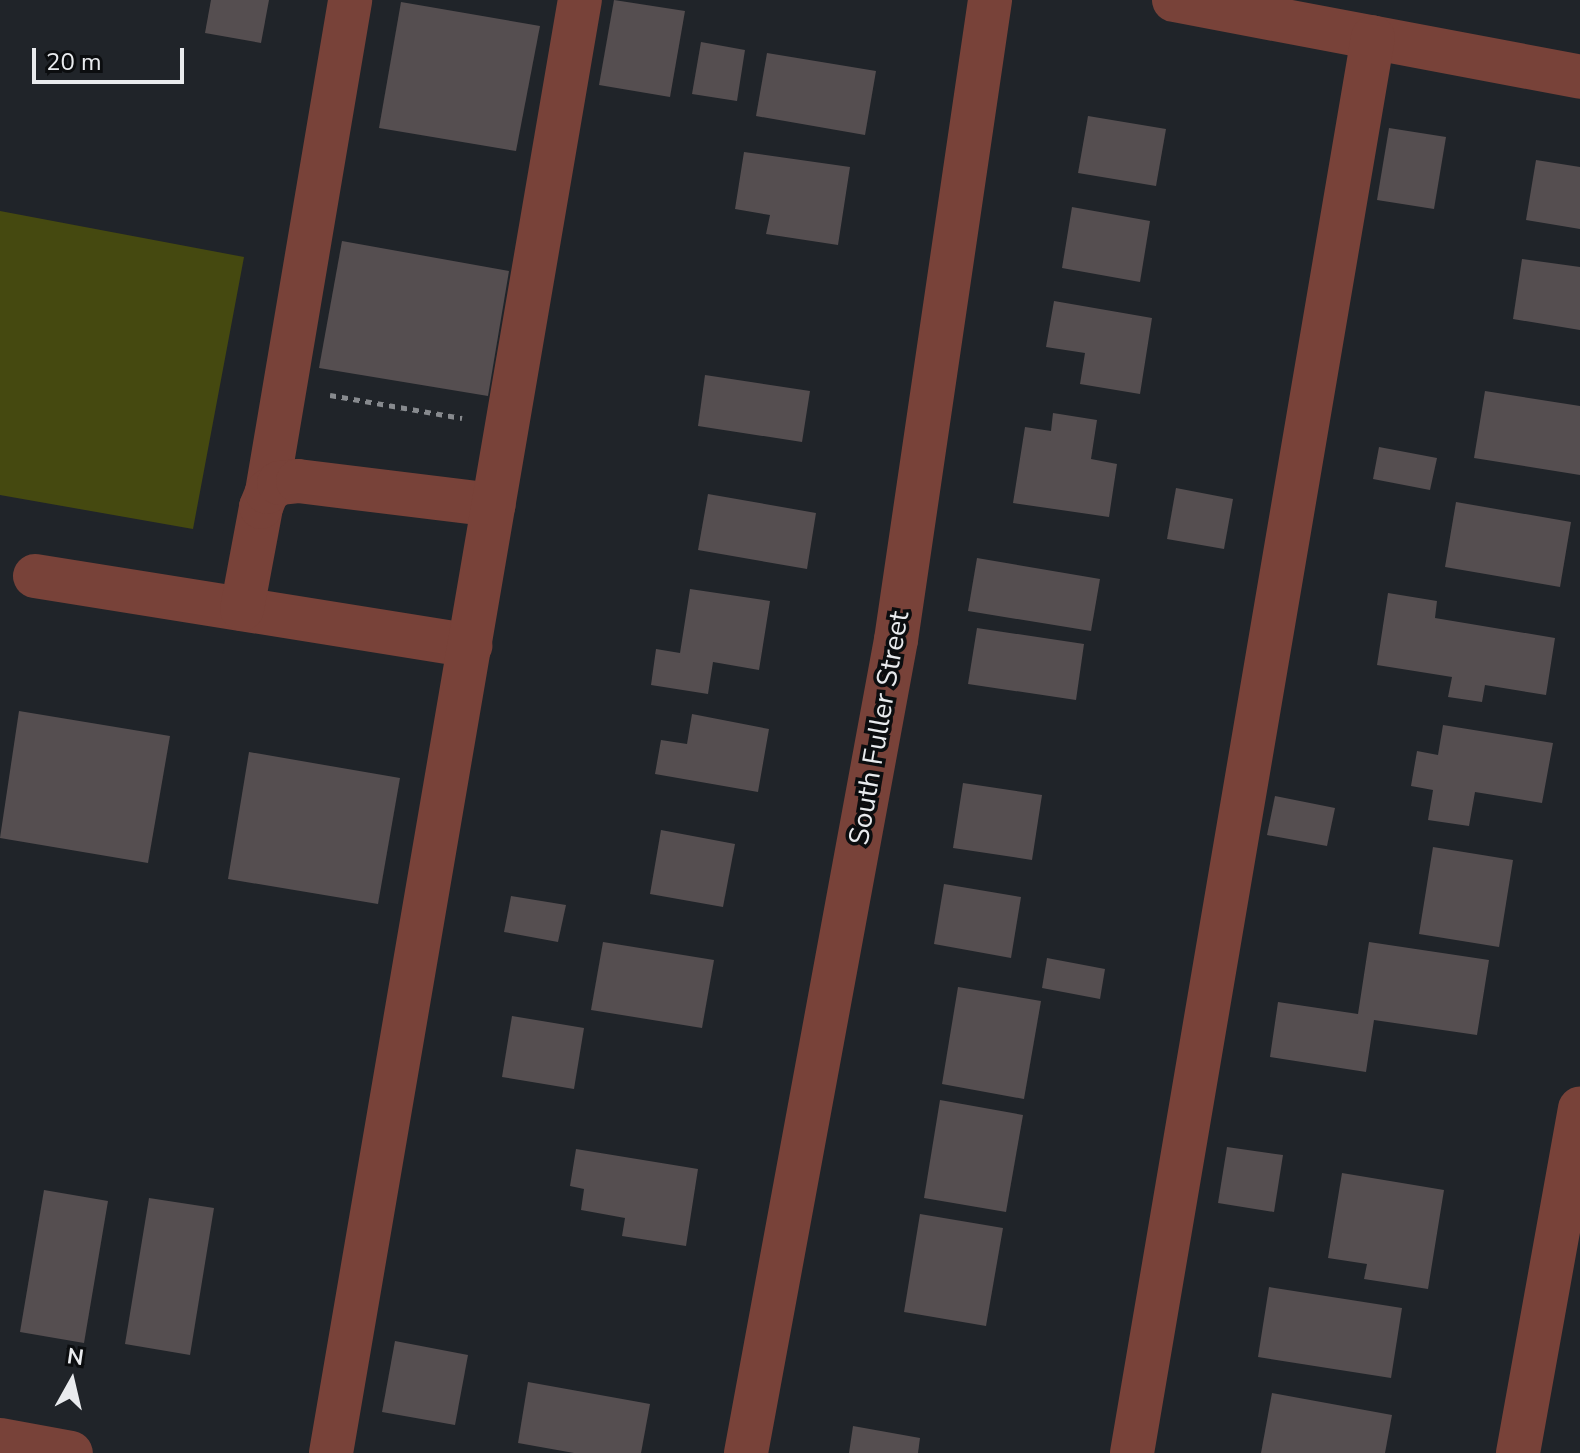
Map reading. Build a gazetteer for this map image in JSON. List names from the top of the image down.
{
  "streets": {
    "street": ["South Fuller Street"]
  },
  "scale_bar": "20 m",
  "north": "top"
}
